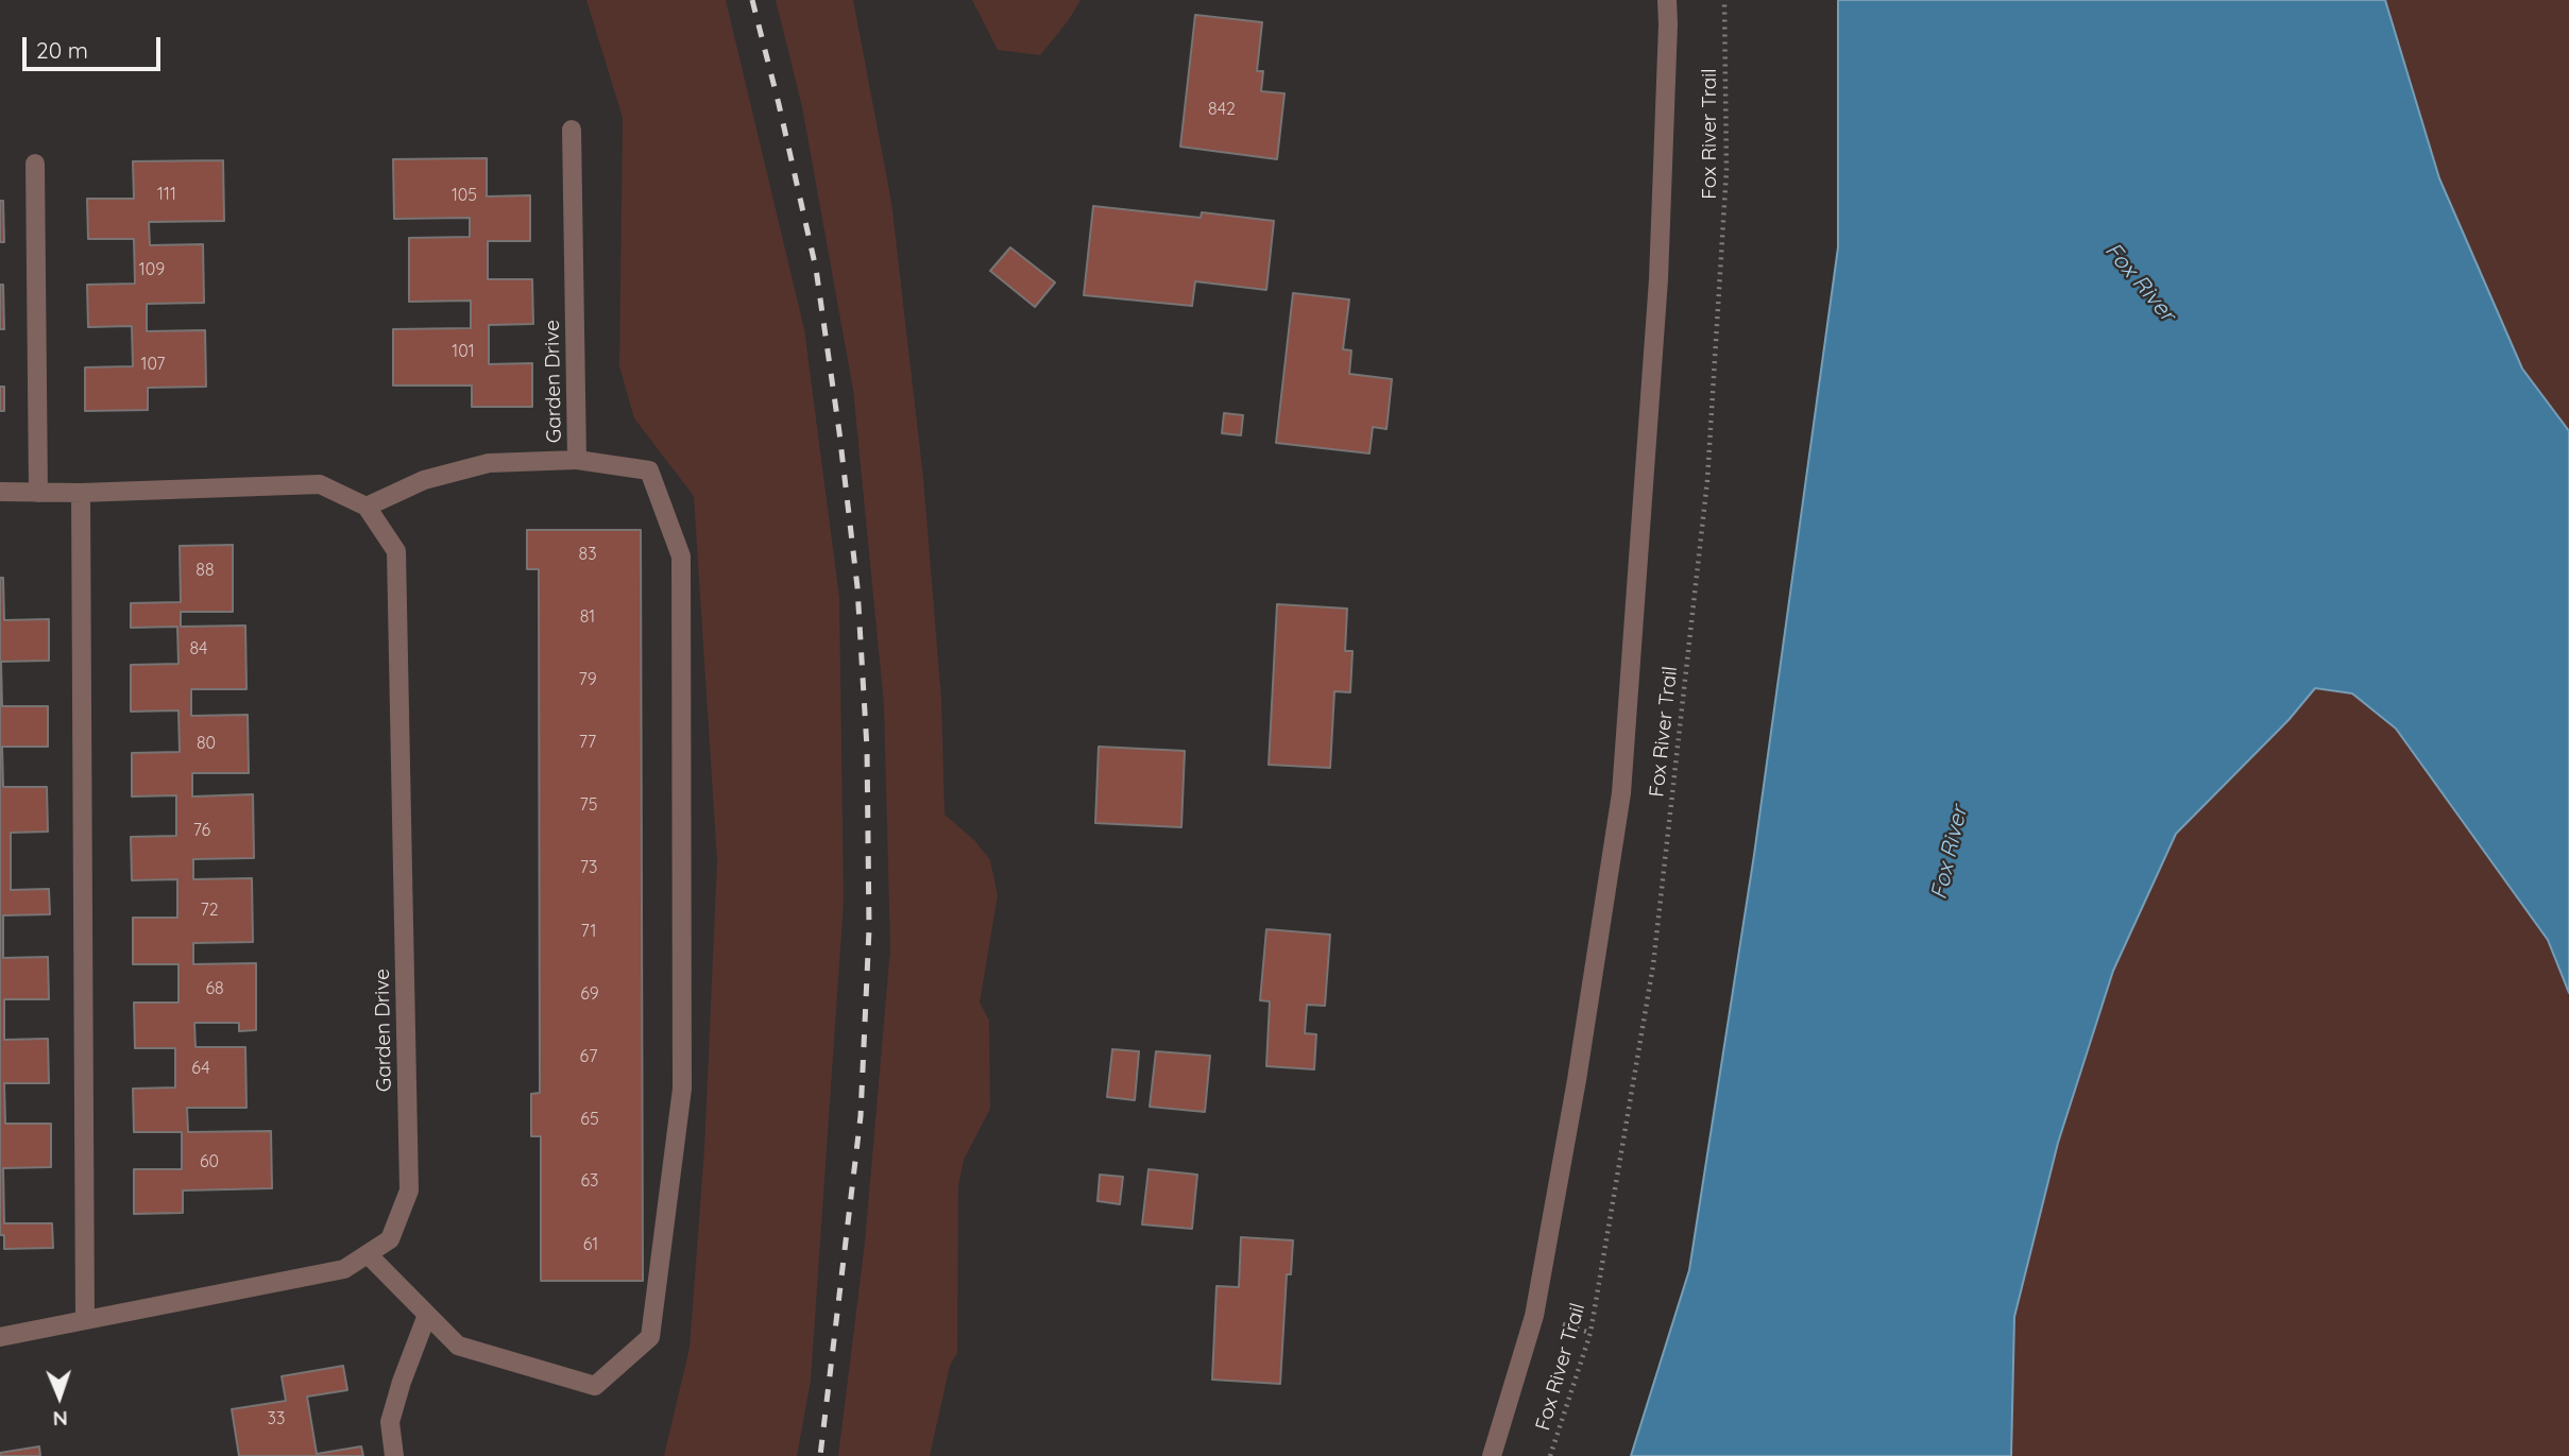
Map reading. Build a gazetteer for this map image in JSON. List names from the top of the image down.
{
  "streets": {
    "street": ["Garden Drive"],
    "path": ["Fox River Trail"]
  },
  "water": ["Fox River"],
  "house_numbers": [
    "842",
    "111",
    "105",
    "109",
    "101",
    "107",
    "83",
    "88",
    "81",
    "84",
    "79",
    "77",
    "80",
    "75",
    "76",
    "73",
    "72",
    "71",
    "68",
    "69",
    "67",
    "64",
    "65",
    "60",
    "63",
    "61",
    "33"
  ],
  "scale_bar": "20 m",
  "north": "bottom"
}
